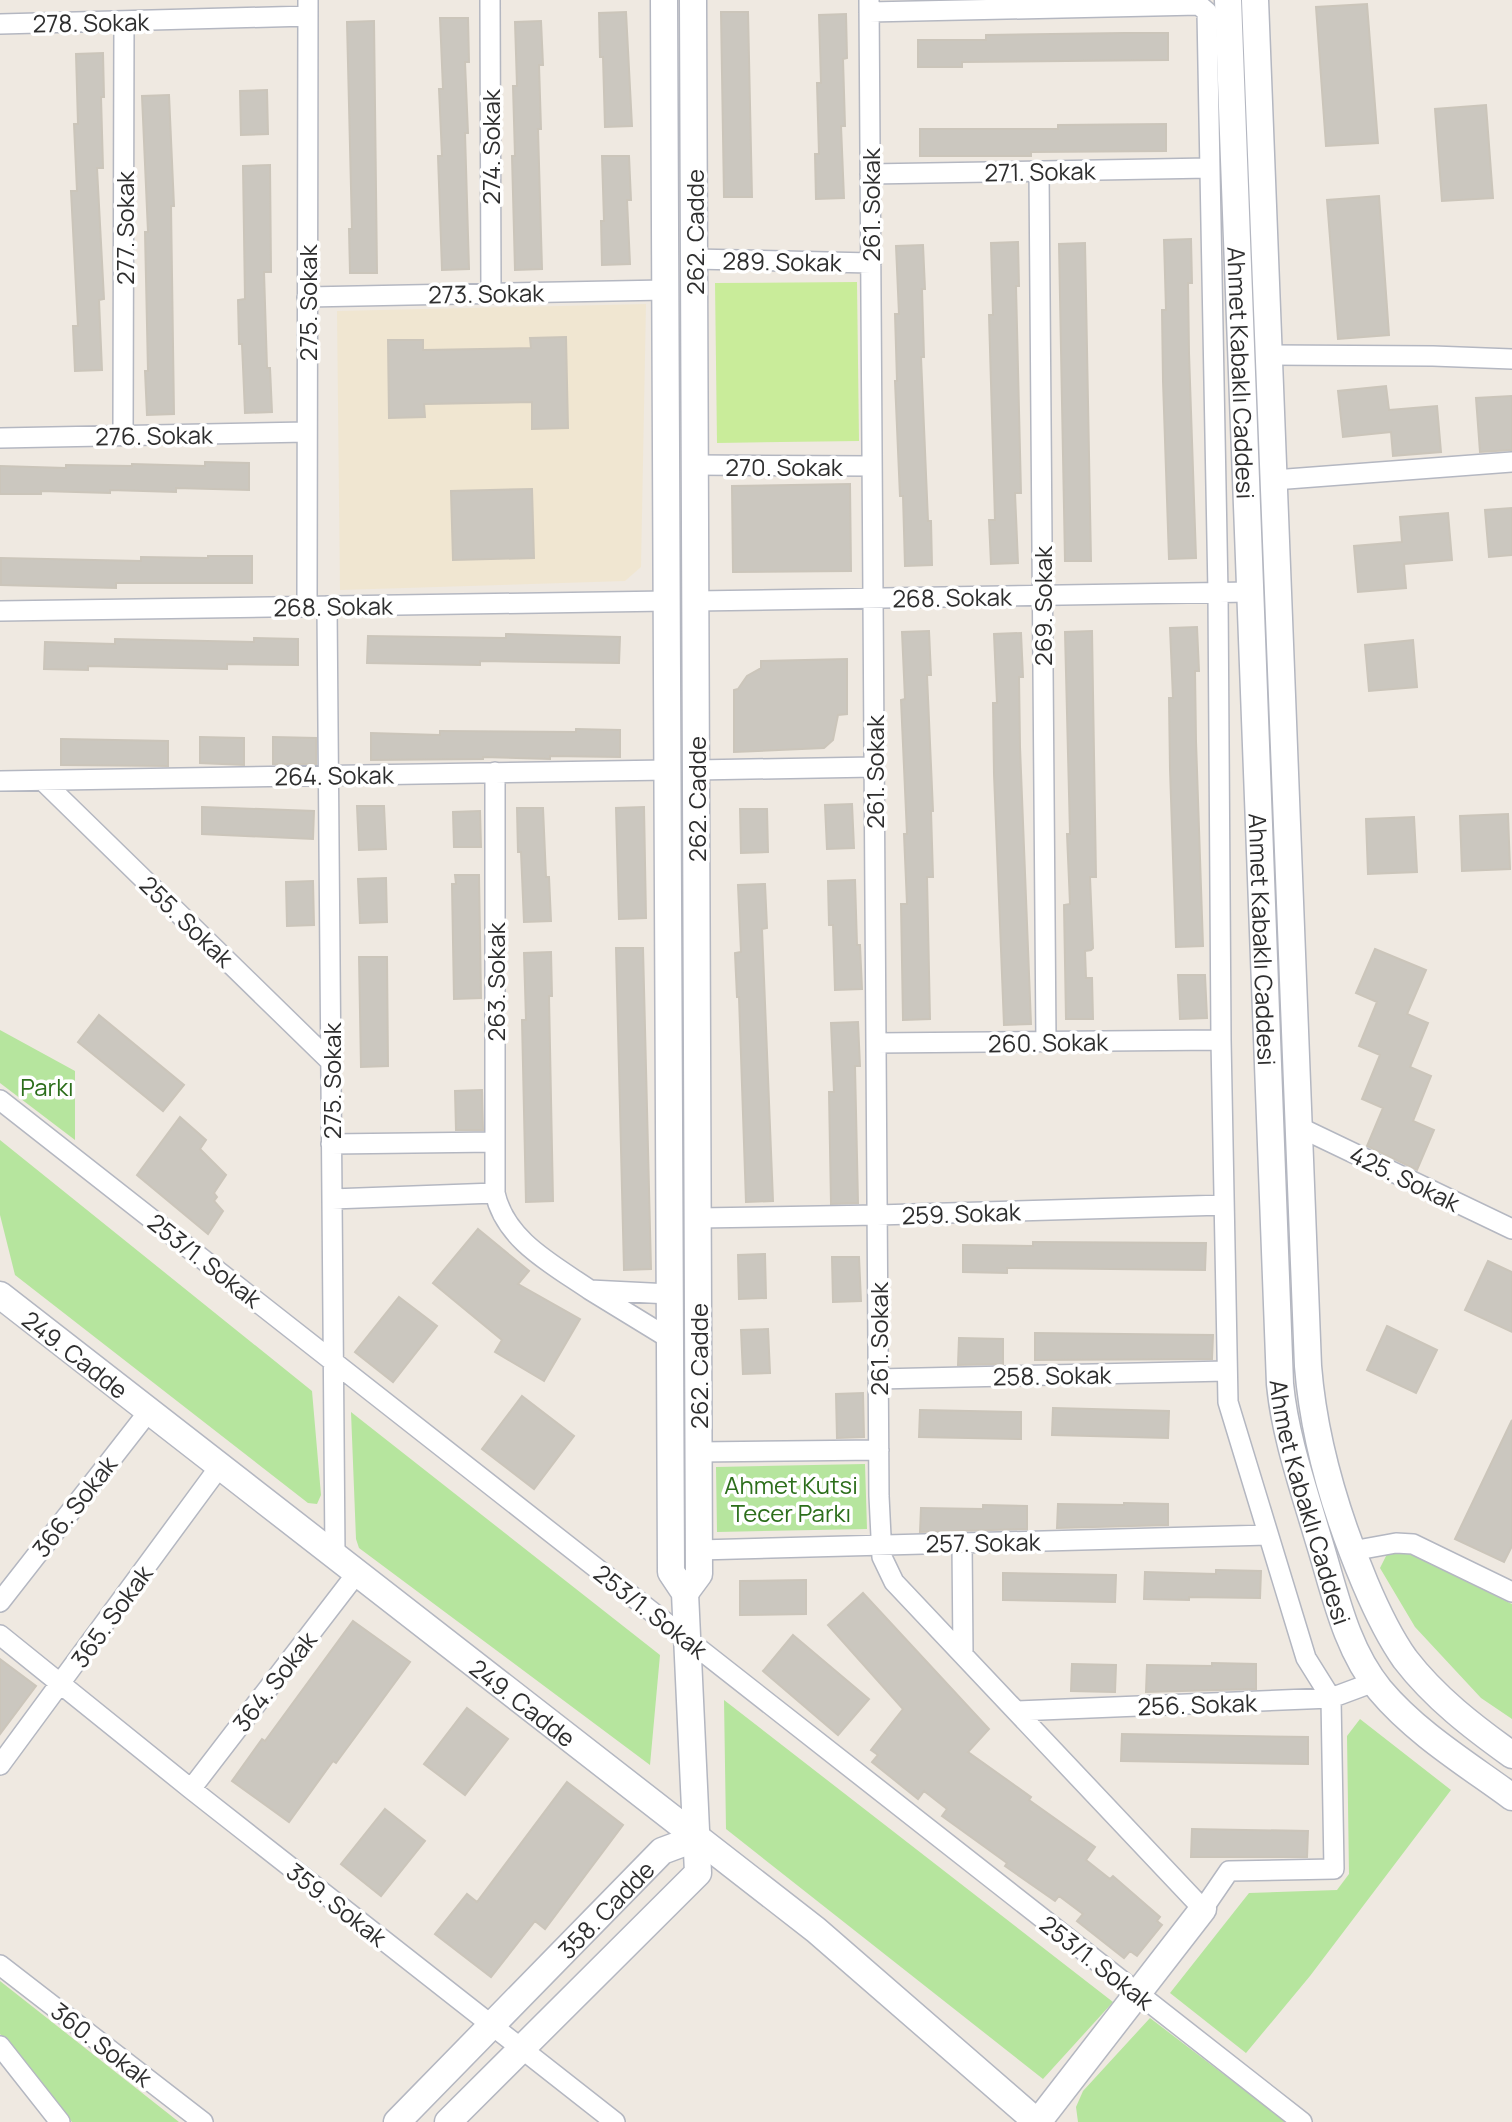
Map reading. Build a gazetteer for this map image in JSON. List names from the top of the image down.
{
  "streets": {
    "street": [
      "278. Sokak",
      "274. Sokak",
      "271. Sokak",
      "261. Sokak",
      "277. Sokak",
      "262. Cadde",
      "289. Sokak",
      "273. Sokak",
      "275. Sokak",
      "Ahmet Kabaklı Caddesi",
      "276. Sokak",
      "270. Sokak",
      "268. Sokak",
      "269. Sokak",
      "264. Sokak",
      "255. Sokak",
      "263. Sokak",
      "260. Sokak",
      "425. Sokak",
      "259. Sokak",
      "253/1. Sokak",
      "249. Cadde",
      "258. Sokak",
      "366. Sokak",
      "257. Sokak",
      "365. Sokak",
      "364. Sokak",
      "256. Sokak",
      "359. Sokak",
      "358. Cadde",
      "360. Sokak"
    ]
  },
  "crossings": [
    ["278. Sokak", "277. Sokak"],
    ["278. Sokak", "275. Sokak"],
    ["274. Sokak", "273. Sokak"],
    ["271. Sokak", "261. Sokak"],
    ["271. Sokak", "269. Sokak"],
    ["261. Sokak", "289. Sokak"],
    ["261. Sokak", "270. Sokak"],
    ["261. Sokak", "268. Sokak"],
    ["261. Sokak", "260. Sokak"],
    ["261. Sokak", "259. Sokak"],
    ["261. Sokak", "258. Sokak"],
    ["261. Sokak", "257. Sokak"],
    ["261. Sokak", "256. Sokak"],
    ["277. Sokak", "276. Sokak"],
    ["262. Cadde", "289. Sokak"],
    ["262. Cadde", "273. Sokak"],
    ["262. Cadde", "270. Sokak"],
    ["262. Cadde", "268. Sokak"],
    ["262. Cadde", "264. Sokak"],
    ["262. Cadde", "259. Sokak"],
    ["262. Cadde", "253/1. Sokak"],
    ["262. Cadde", "249. Cadde"],
    ["262. Cadde", "257. Sokak"],
    ["262. Cadde", "358. Cadde"],
    ["273. Sokak", "275. Sokak"],
    ["275. Sokak", "276. Sokak"],
    ["275. Sokak", "268. Sokak"],
    ["275. Sokak", "264. Sokak"],
    ["275. Sokak", "255. Sokak"],
    ["275. Sokak", "253/1. Sokak"],
    ["275. Sokak", "249. Cadde"],
    ["Ahmet Kabaklı Caddesi", "268. Sokak"],
    ["Ahmet Kabaklı Caddesi", "425. Sokak"],
    ["Ahmet Kabaklı Caddesi", "256. Sokak"],
    ["268. Sokak", "269. Sokak"],
    ["269. Sokak", "260. Sokak"],
    ["264. Sokak", "255. Sokak"],
    ["264. Sokak", "263. Sokak"],
    ["249. Cadde", "366. Sokak"],
    ["249. Cadde", "365. Sokak"],
    ["249. Cadde", "364. Sokak"],
    ["249. Cadde", "358. Cadde"],
    ["365. Sokak", "359. Sokak"],
    ["364. Sokak", "359. Sokak"],
    ["359. Sokak", "358. Cadde"]
  ],
  "parks": ["Parkı", "Ahmet Kutsi Tecer Parkı"]
}
